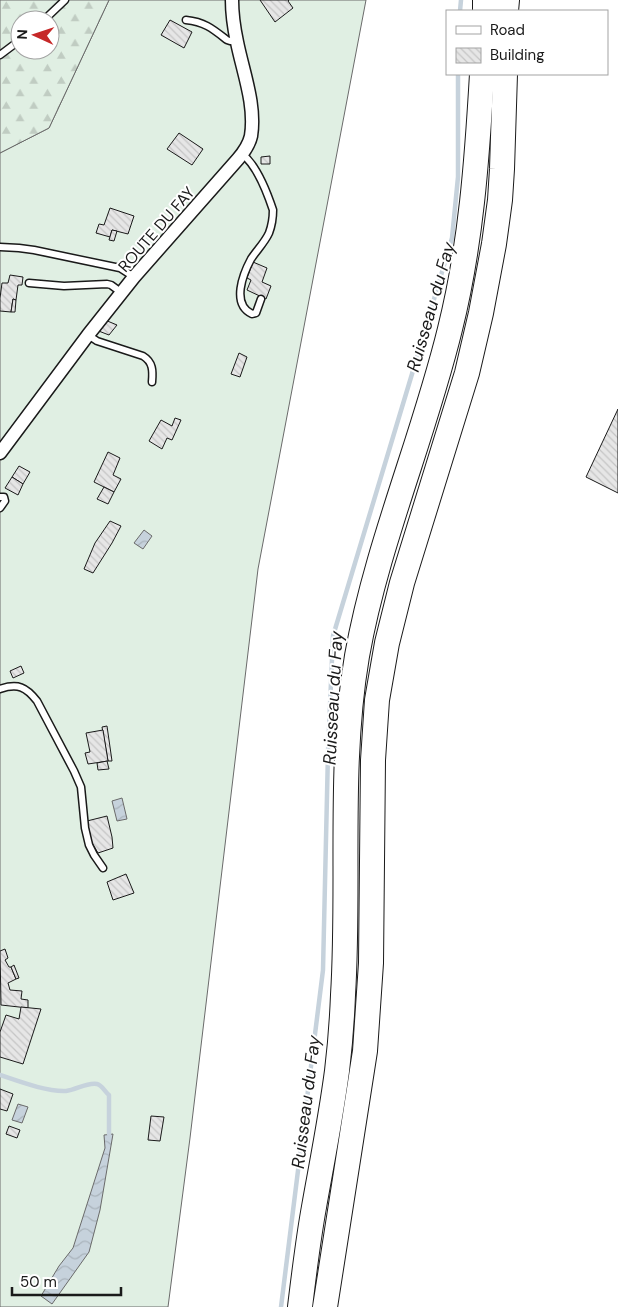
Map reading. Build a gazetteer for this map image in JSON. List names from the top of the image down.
{
  "streets": {
    "street": ["ROUTE DU FAY"]
  },
  "water": ["Ruisseau du Fay"],
  "legend": ["Road", "Building"],
  "scale_bar": "50 m",
  "north": "left"
}
